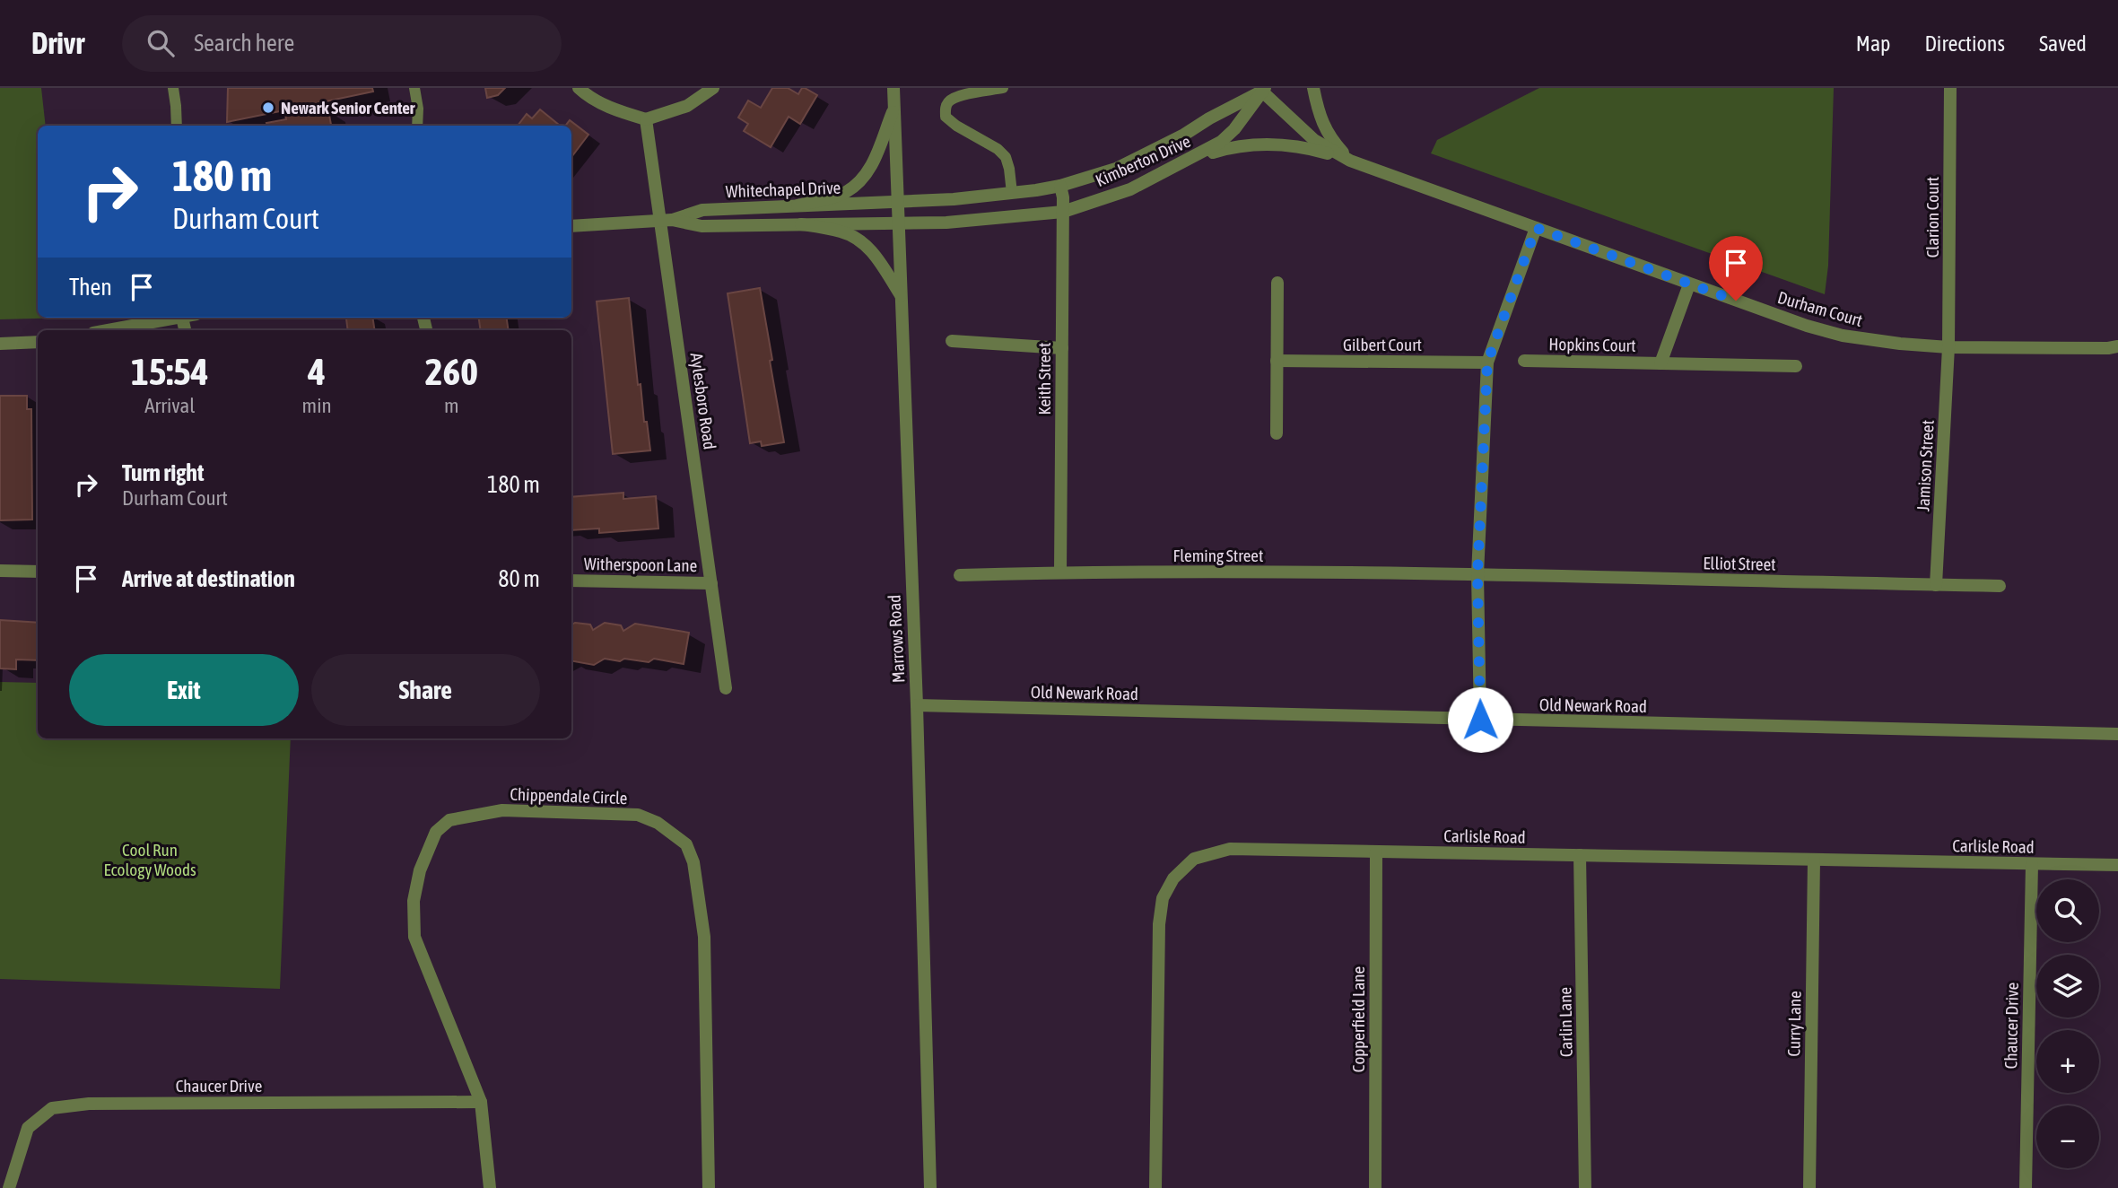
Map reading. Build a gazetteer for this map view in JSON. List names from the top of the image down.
{
  "streets": {
    "street": [
      "Kimberton Drive",
      "Whitechapel Drive",
      "Clarion Court",
      "Durham Court",
      "Gilbert Court",
      "Hopkins Court",
      "Keith Street",
      "Aylesboro Road",
      "Jamison Street",
      "Fleming Street",
      "Elliot Street",
      "Witherspoon Lane",
      "Marrows Road",
      "Old Newark Road",
      "Chippendale Circle",
      "Carlisle Road",
      "Copperfield Lane",
      "Carlin Lane",
      "Curry Lane",
      "Chaucer Drive"
    ]
  },
  "crossings": [
    ["Kimberton Drive", "Whitechapel Drive"],
    ["Kimberton Drive", "Durham Court"],
    ["Kimberton Drive", "Keith Street"],
    ["Kimberton Drive", "Marrows Road"],
    ["Whitechapel Drive", "Aylesboro Road"],
    ["Whitechapel Drive", "Marrows Road"],
    ["Clarion Court", "Durham Court"],
    ["Clarion Court", "Jamison Street"],
    ["Durham Court", "Hopkins Court"],
    ["Durham Court", "Jamison Street"],
    ["Keith Street", "Fleming Street"],
    ["Aylesboro Road", "Witherspoon Lane"],
    ["Jamison Street", "Elliot Street"],
    ["Fleming Street", "Elliot Street"],
    ["Marrows Road", "Old Newark Road"],
    ["Chippendale Circle", "Chaucer Drive"],
    ["Carlisle Road", "Copperfield Lane"],
    ["Carlisle Road", "Carlin Lane"],
    ["Carlisle Road", "Curry Lane"],
    ["Carlisle Road", "Chaucer Drive"]
  ],
  "parks": ["Cool Run Ecology Woods"],
  "places": ["Newark Senior Center"],
  "page": {
    "header": "Drivr",
    "search": "Search here",
    "nav": ["Map", "Directions", "Saved"],
    "turn": ["180 m", "Durham Court"],
    "then": "Then",
    "eta": [
      "15:54",
      "Arrival",
      "4",
      "min",
      "260",
      "m"
    ],
    "list": [
      {
        "name": "Turn right",
        "note": "Durham Court",
        "value": "180 m"
      },
      {
        "name": "Arrive at destination",
        "value": "80 m"
      }
    ],
    "buttons": ["Exit", "Share"],
    "map_buttons": ["+", "−"]
  }
}
